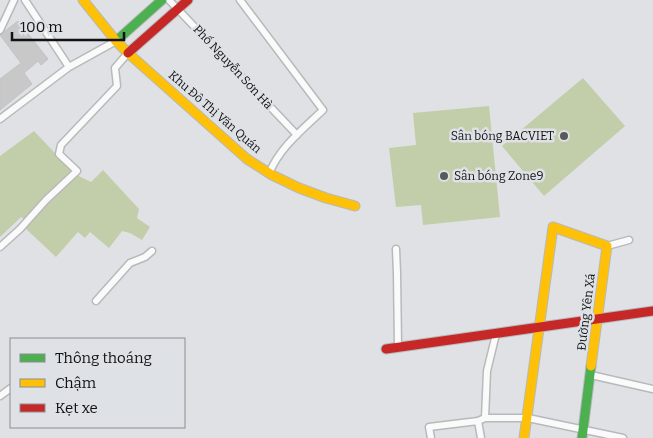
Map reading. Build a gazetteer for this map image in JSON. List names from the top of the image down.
{
  "streets": {
    "street": ["Phố Nguyễn Sơn Hà", "Khu Đô Thị Văn Quán", "Đường Yên Xá"]
  },
  "places": ["Sân bóng BACVIET", "Sân bóng Zone9"],
  "legend": ["Thông thoáng", "Chậm", "Kẹt xe"],
  "scale_bar": "100 m"
}
